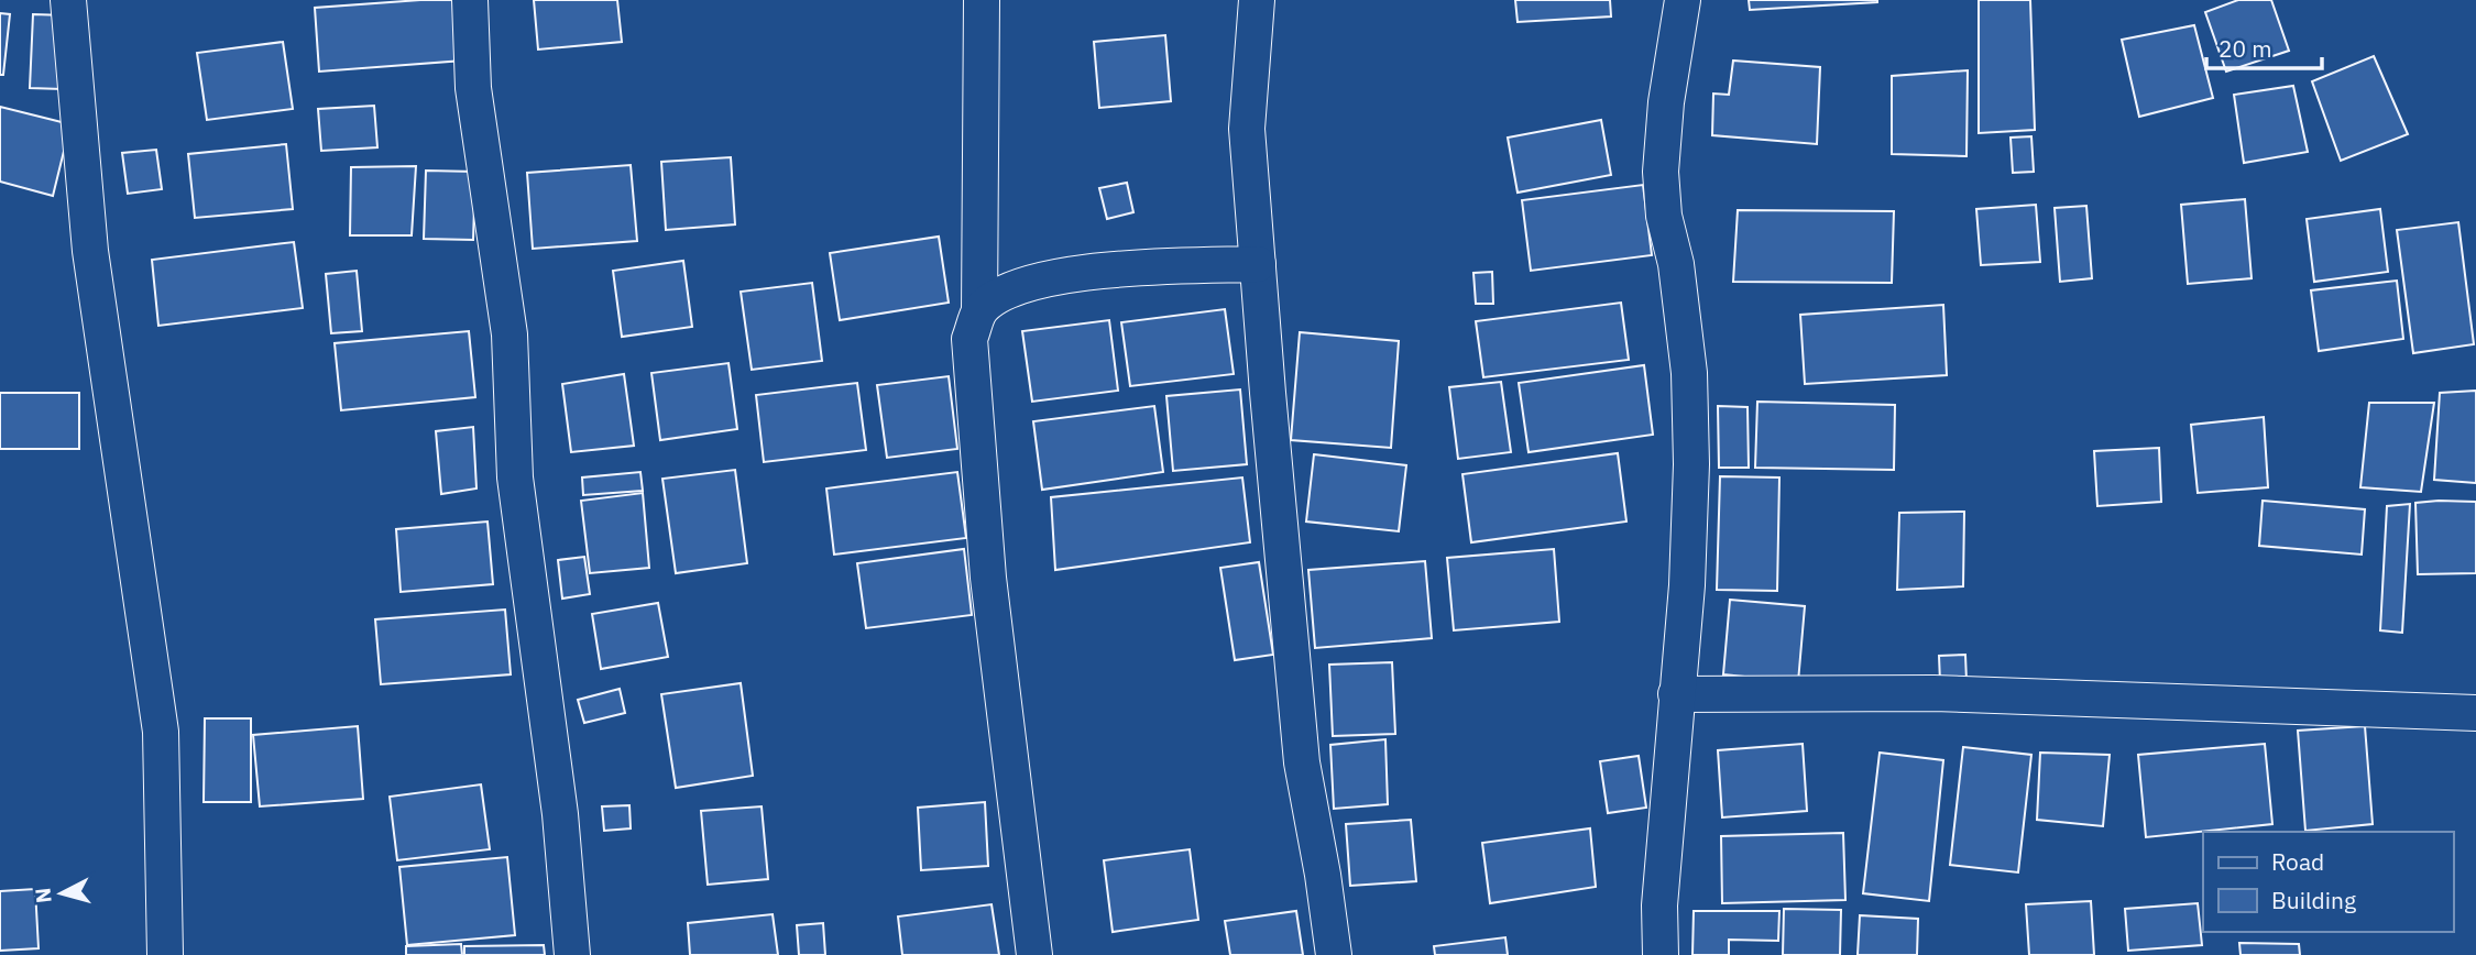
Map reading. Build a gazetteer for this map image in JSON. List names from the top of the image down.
{
  "legend": ["Road", "Building"],
  "scale_bar": "20 m",
  "north": "left"
}
